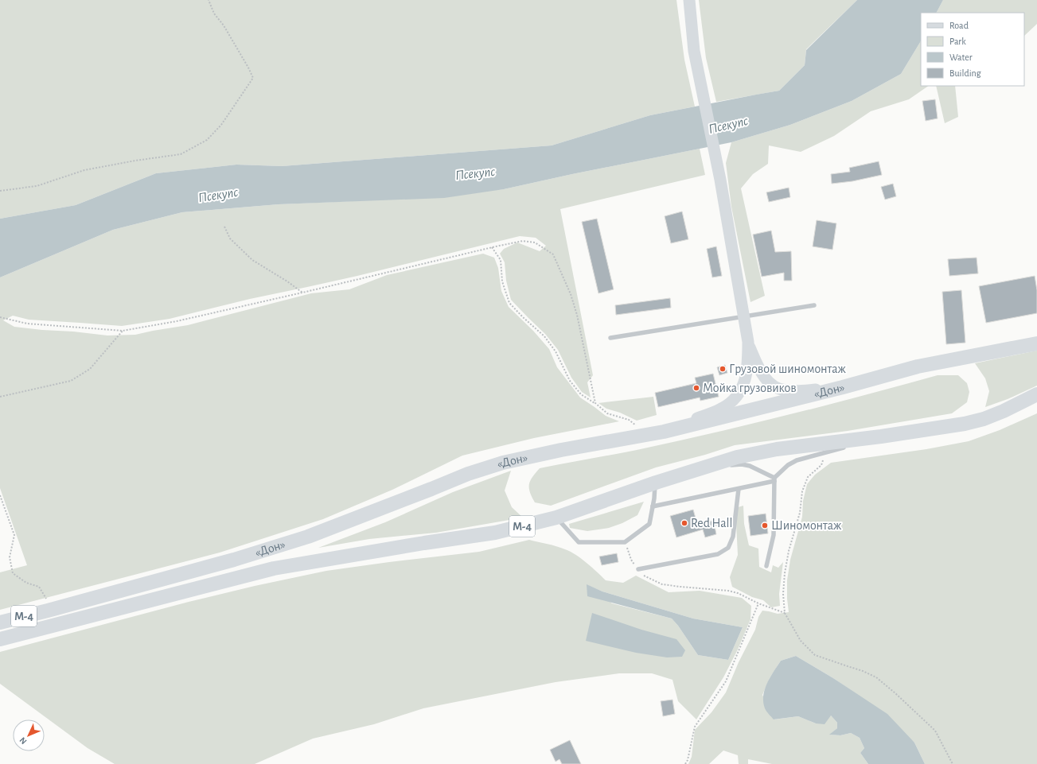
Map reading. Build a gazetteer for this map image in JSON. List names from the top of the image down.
{
  "streets": {
    "highway": ["«Дон»", "М-4"]
  },
  "crossings": [
    ["«Дон»", "М-4"]
  ],
  "water": ["Псекупс"],
  "places": [
    "Грузовой шиномонтаж",
    "Мойка грузовиков",
    "Red Hall",
    "Шиномонтаж"
  ],
  "legend": [
    "Road",
    "Park",
    "Water",
    "Building"
  ],
  "north": "bottom left"
}
